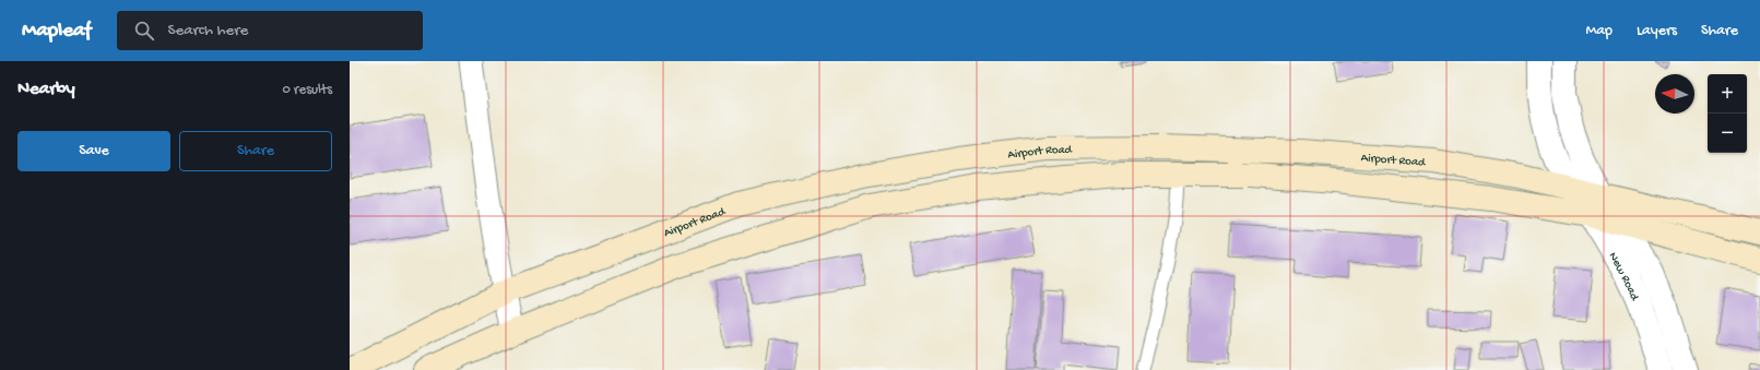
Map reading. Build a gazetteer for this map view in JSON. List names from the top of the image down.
{
  "streets": {
    "main road": ["Airport Road"],
    "street": ["New Road"]
  },
  "crossings": [
    ["Airport Road", "New Road"]
  ],
  "north": "left",
  "page": {
    "header": "Mapleaf",
    "search": "Search here",
    "nav": ["Map", "Layers", "Share"],
    "heading": ["Nearby", "0 results"],
    "map_buttons": ["+", "−"],
    "buttons": ["Save", "Share"]
  }
}
